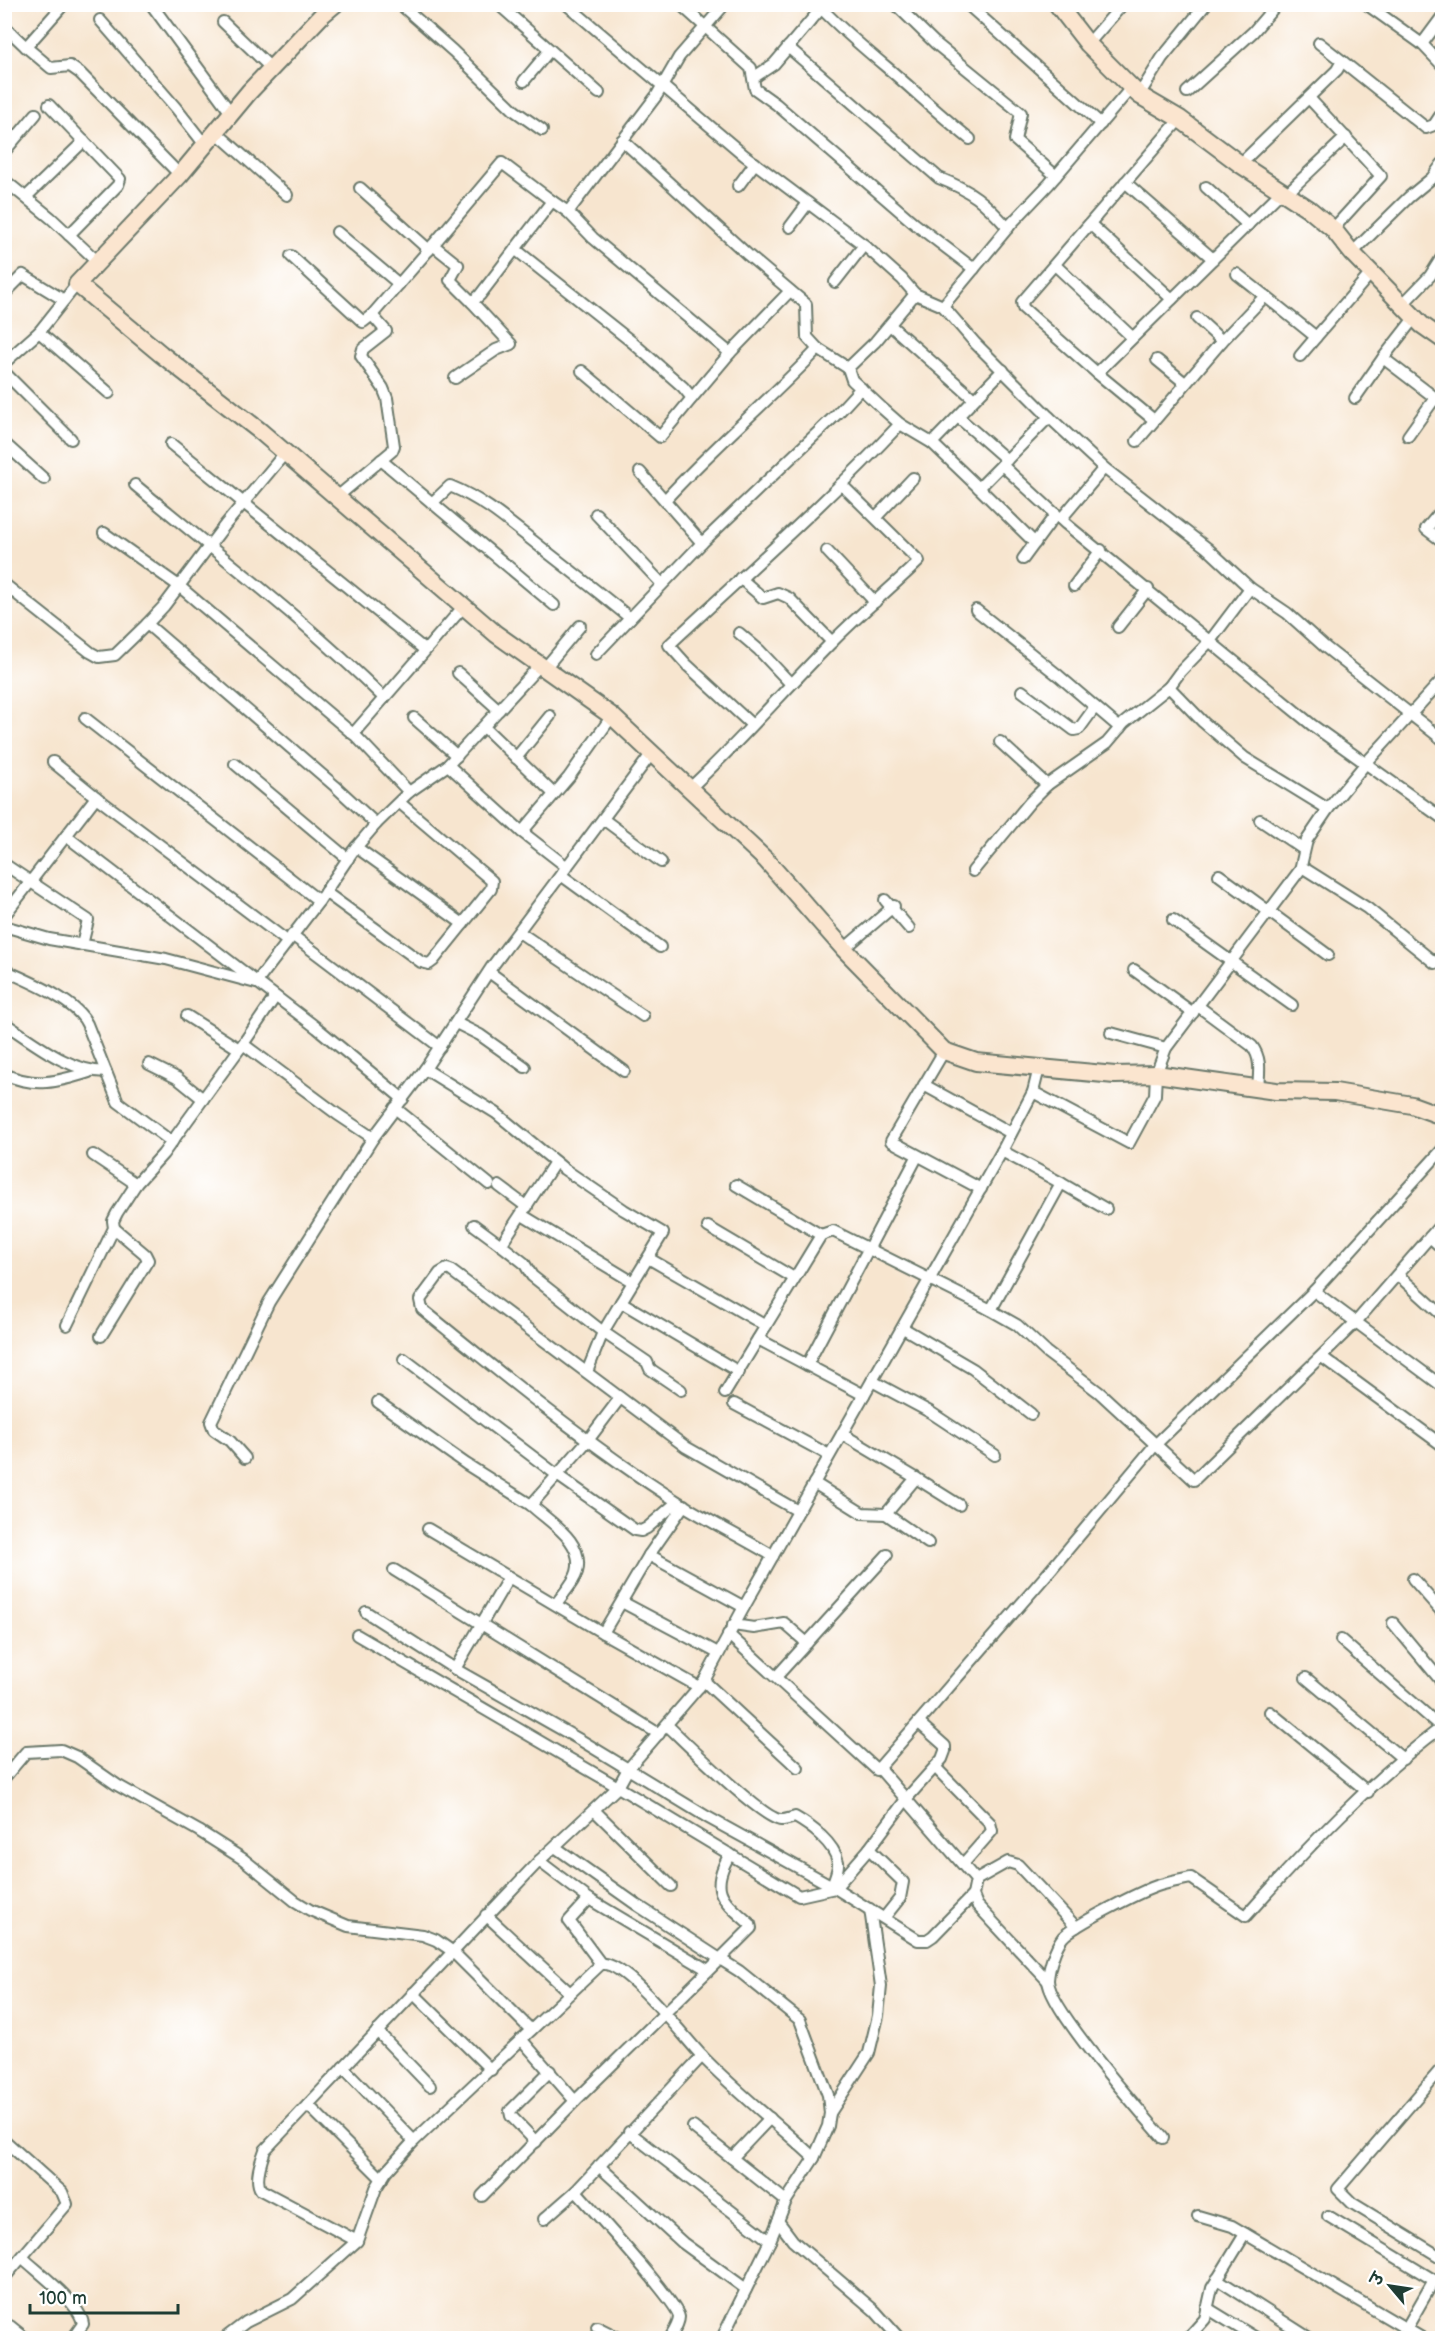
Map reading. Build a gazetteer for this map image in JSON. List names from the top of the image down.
{
  "scale_bar": "100 m",
  "north": "top left"
}
